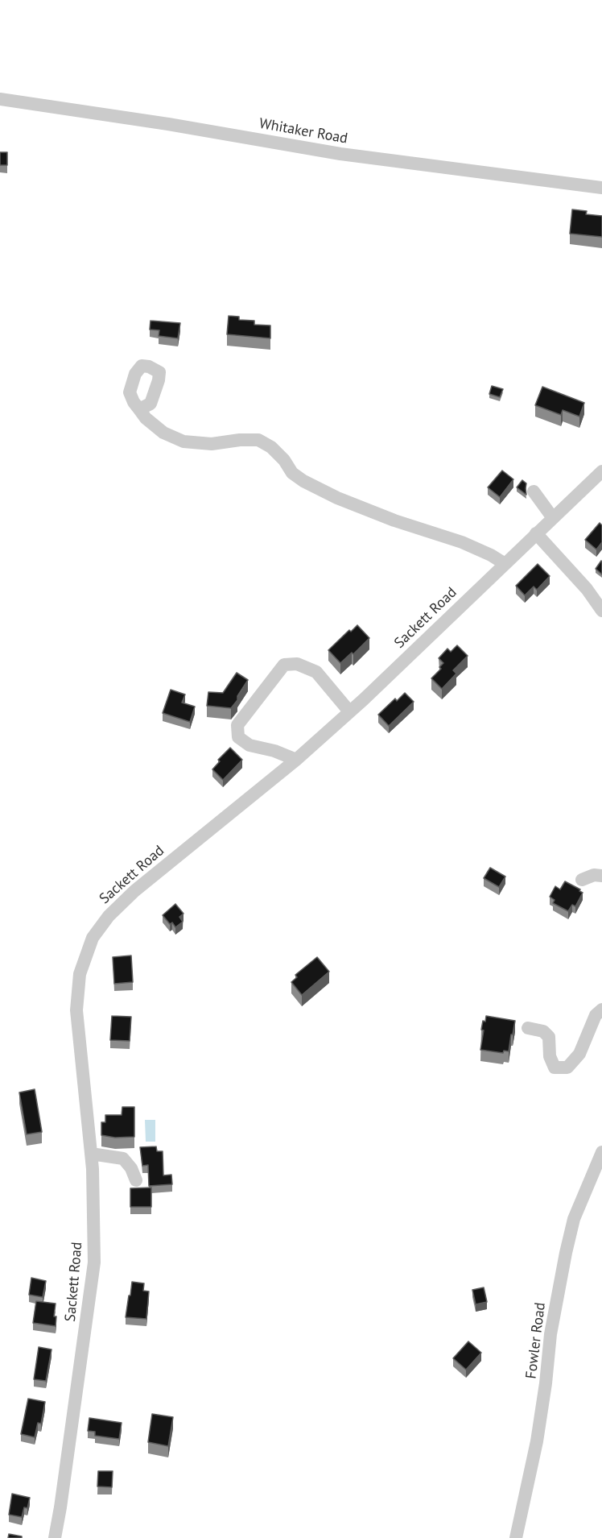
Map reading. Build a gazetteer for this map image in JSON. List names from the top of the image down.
{
  "streets": {
    "street": ["Whitaker Road", "Sackett Road", "Fowler Road"]
  }
}
